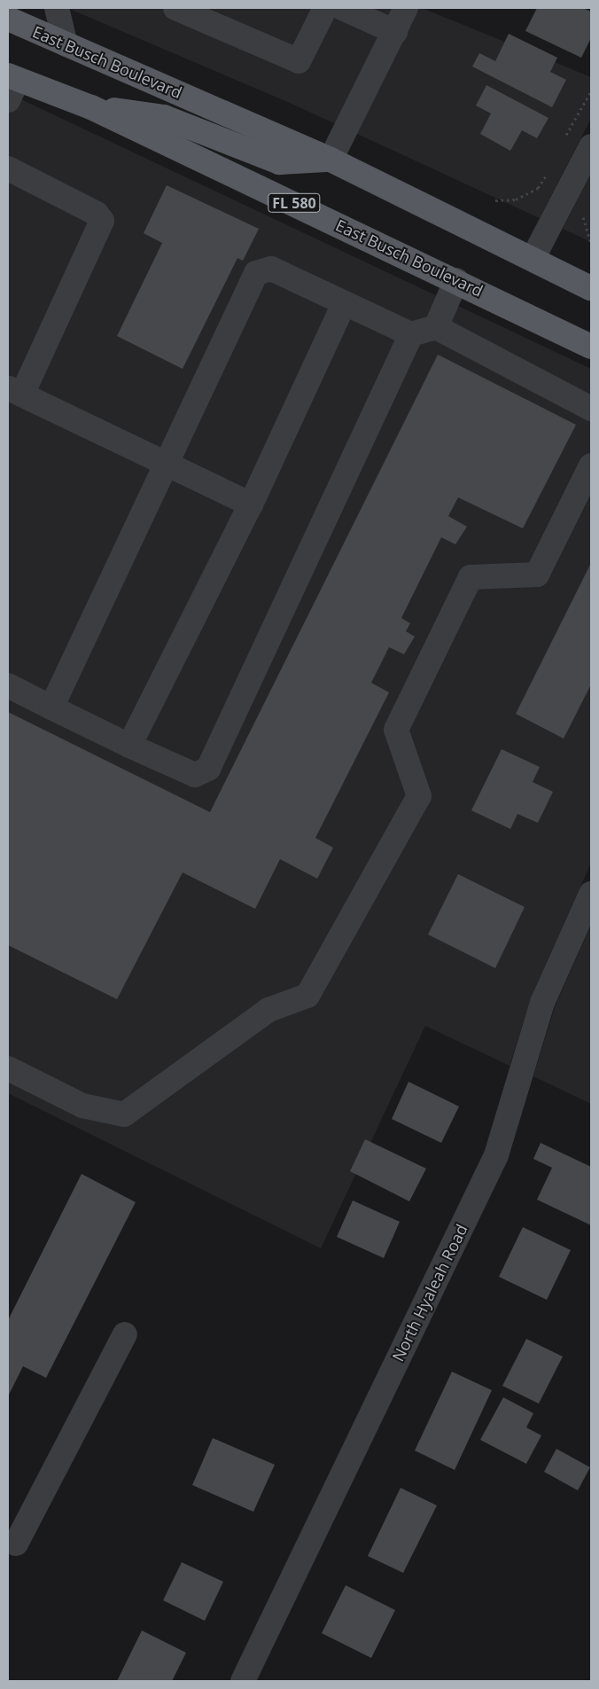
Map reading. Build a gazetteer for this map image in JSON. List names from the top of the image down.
{
  "streets": {
    "main road": ["East Busch Boulevard", "FL 580"],
    "street": ["North Hyaleah Road"]
  }
}
